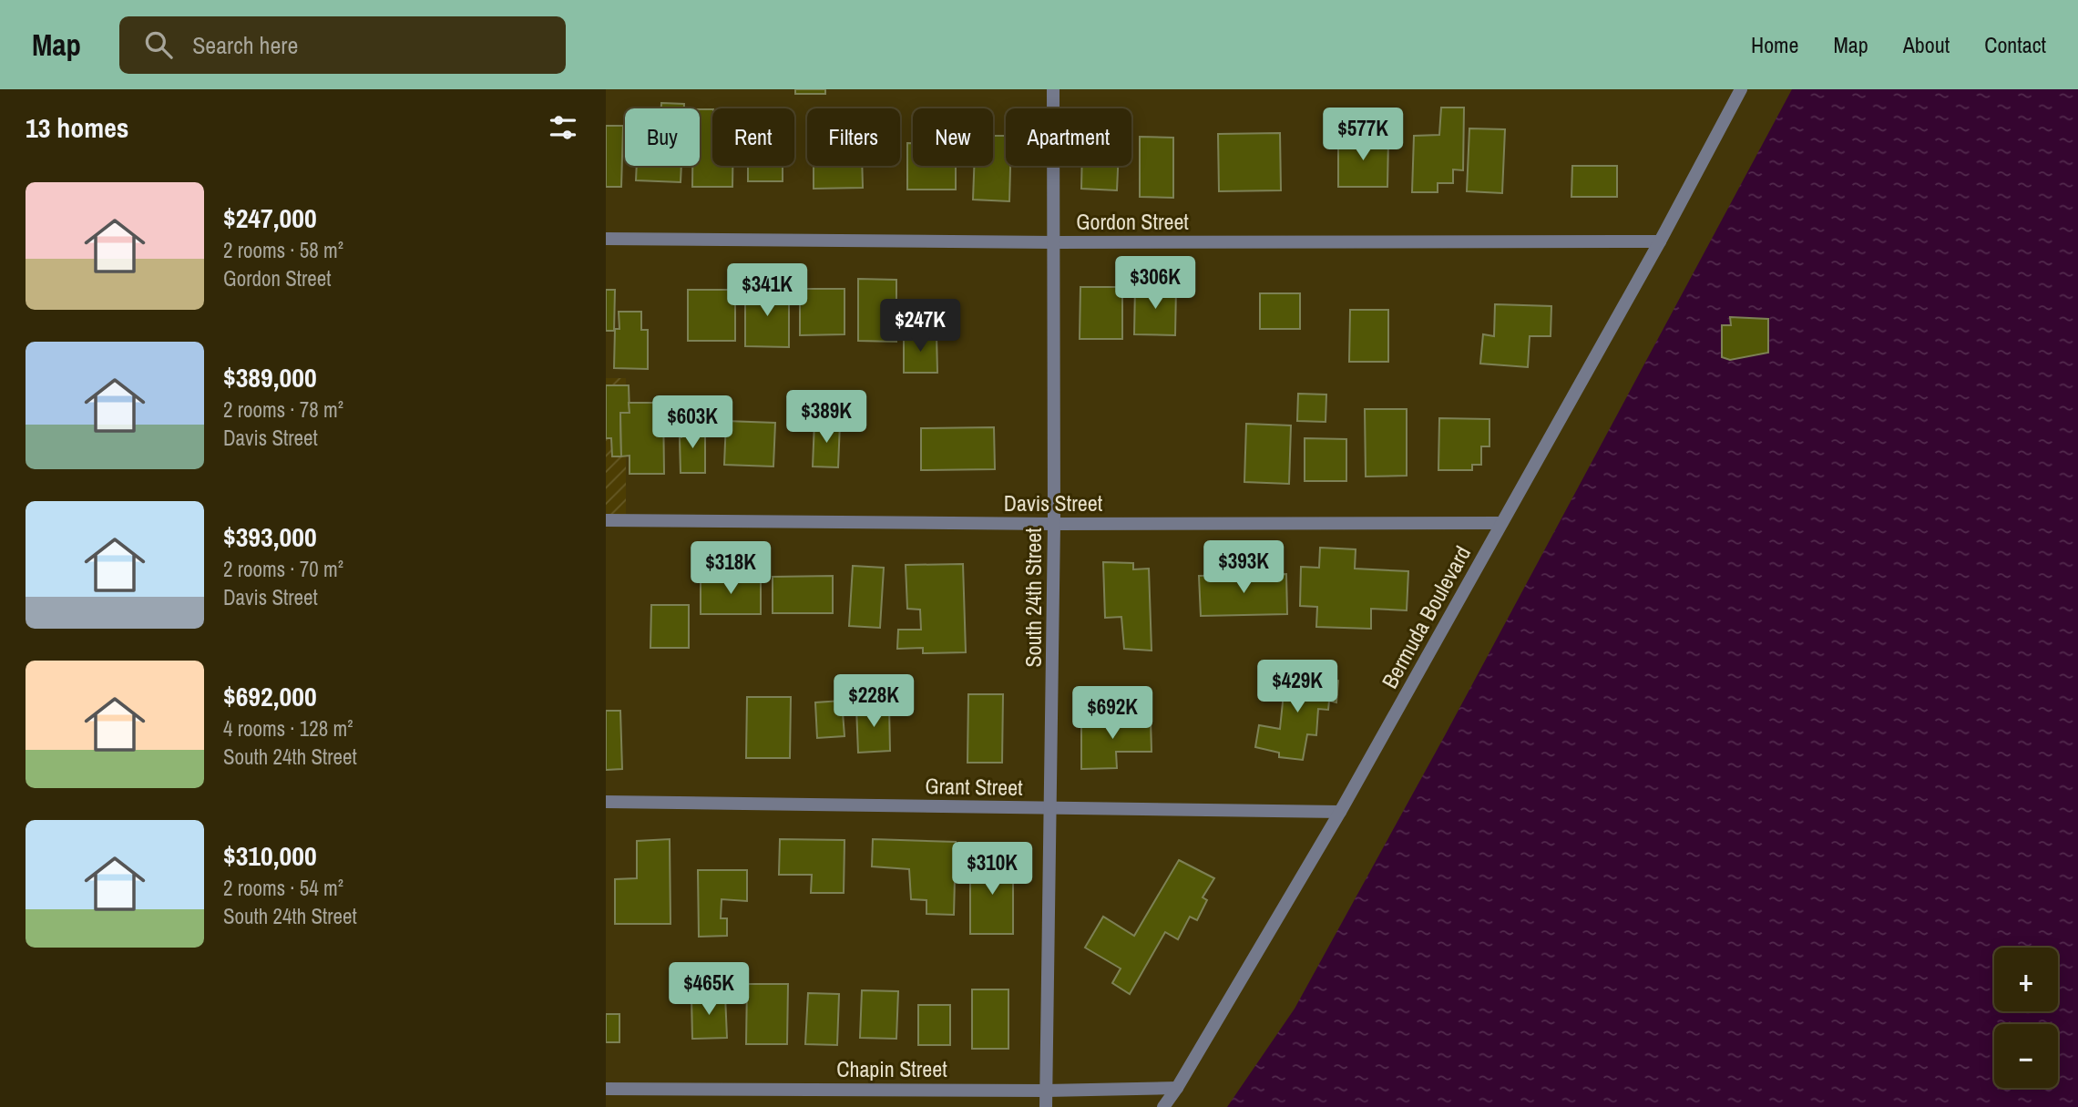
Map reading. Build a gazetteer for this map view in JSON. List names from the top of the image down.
{
  "streets": {
    "street": [
      "Gordon Street",
      "Davis Street",
      "South 24th Street",
      "Bermuda Boulevard",
      "Grant Street",
      "Chapin Street"
    ]
  },
  "crossings": [
    ["Gordon Street", "South 24th Street"],
    ["Gordon Street", "Bermuda Boulevard"],
    ["Davis Street", "South 24th Street"],
    ["Davis Street", "Bermuda Boulevard"],
    ["South 24th Street", "Grant Street"],
    ["South 24th Street", "Chapin Street"],
    ["Bermuda Boulevard", "Grant Street"],
    ["Bermuda Boulevard", "Chapin Street"]
  ],
  "page": {
    "header": "Map",
    "search": "Search here",
    "nav": [
      "Home",
      "Map",
      "About",
      "Contact"
    ],
    "heading": "13 homes",
    "price": [
      "$577K",
      "$306K",
      "$341K",
      "$247K",
      "$389K",
      "$603K",
      "$393K",
      "$318K",
      "$429K",
      "$228K",
      "$692K",
      "$310K",
      "$465K"
    ],
    "chip": [
      "Buy",
      "Rent",
      "Filters",
      "New",
      "Apartment"
    ],
    "list": [
      {
        "name": "$247,000",
        "note": "2 rooms · 58 m² · Gordon Street"
      },
      {
        "name": "$389,000",
        "note": "2 rooms · 78 m² · Davis Street"
      },
      {
        "name": "$393,000",
        "note": "2 rooms · 70 m² · Davis Street"
      },
      {
        "name": "$692,000",
        "note": "4 rooms · 128 m² · South 24th Street"
      },
      {
        "name": "$310,000",
        "note": "2 rooms · 54 m² · South 24th Street"
      }
    ],
    "map_buttons": ["+", "−"]
  }
}
